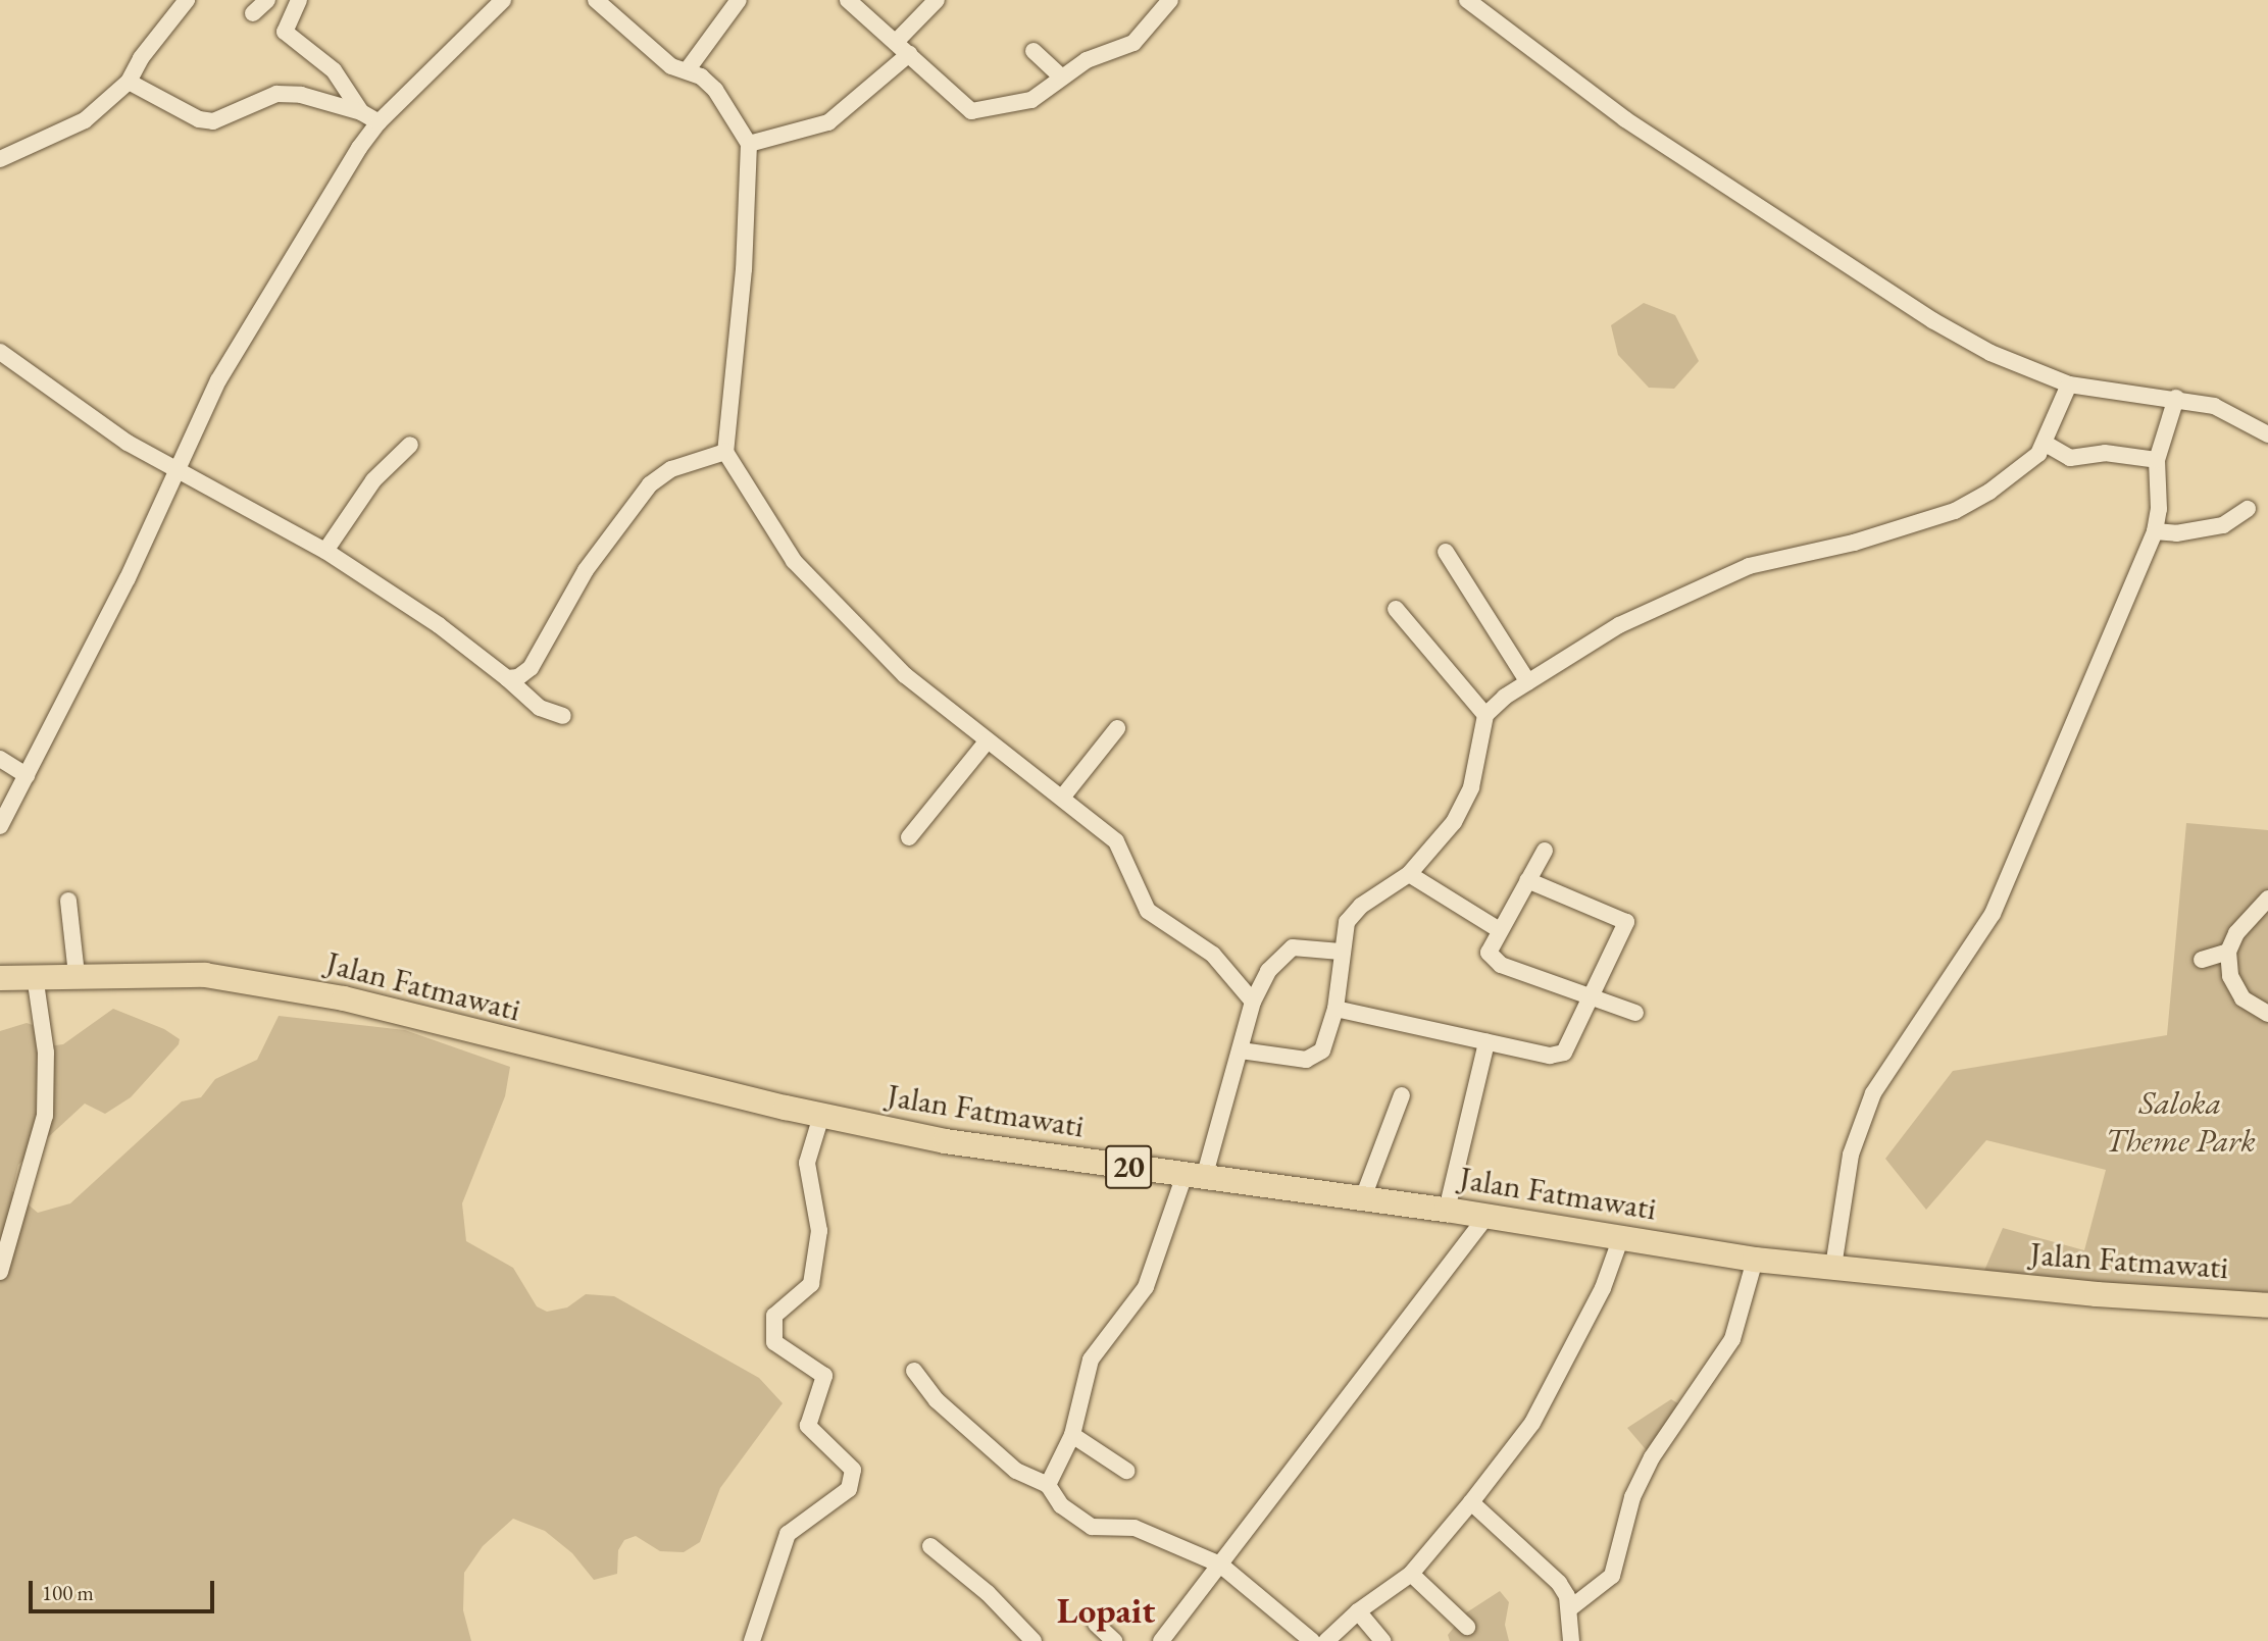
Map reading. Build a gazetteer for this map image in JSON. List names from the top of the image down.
{
  "streets": {
    "highway": ["Jalan Fatmawati", "20"]
  },
  "districts": ["Lopait"],
  "parks": ["Saloka Theme Park"],
  "scale_bar": "100 m"
}
